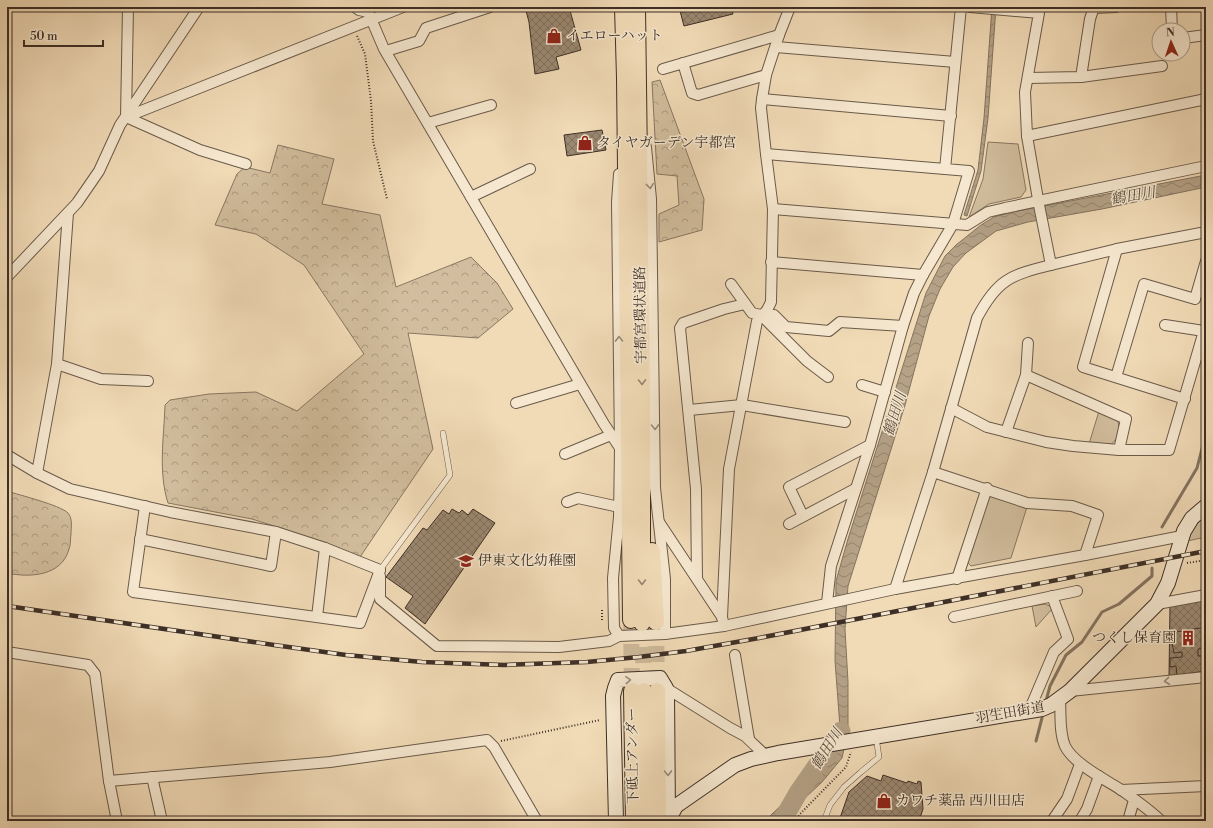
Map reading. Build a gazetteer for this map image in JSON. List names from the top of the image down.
{
  "streets": {
    "main road": ["宇都宮環状道路", "羽生田街道", "下砥上アンダー"]
  },
  "water": ["鶴田川"],
  "places": {
    "shop": ["イエローハット", "タイヤガーデン宇都宮", "カワチ薬品 西川田店"],
    "school or university": ["伊東文化幼稚園"],
    "building": ["つくし保育園"]
  },
  "scale_bar": "50 m",
  "north": "top"
}
